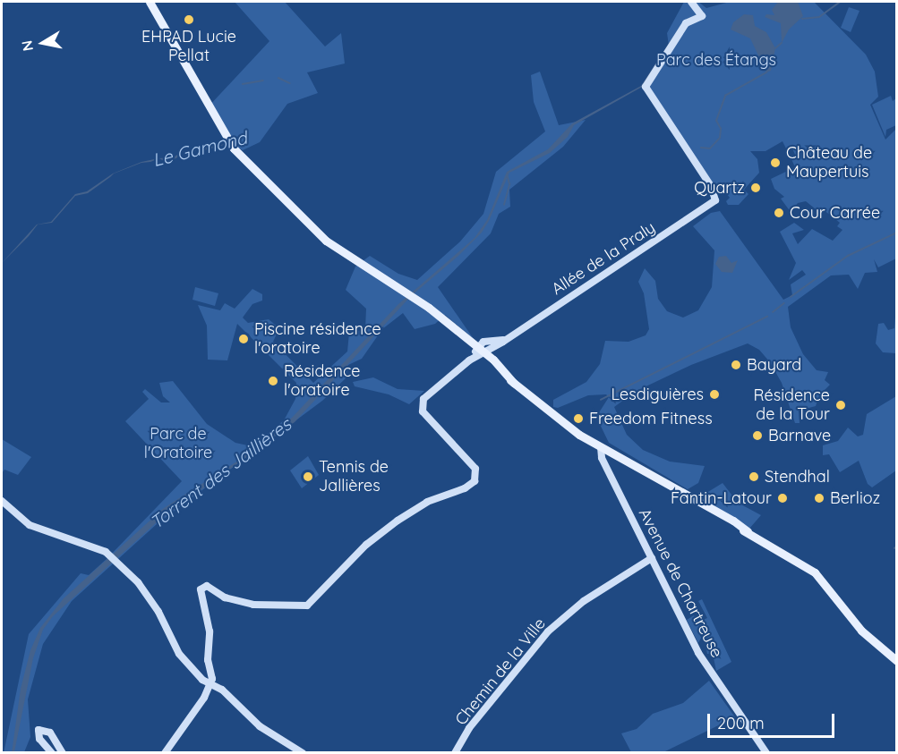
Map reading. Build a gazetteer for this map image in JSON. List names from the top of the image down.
{
  "streets": {
    "street": ["Allée de la Praly", "Avenue de Chartreuse", "Chemin de la Ville"]
  },
  "crossings": [
    ["Avenue de Chartreuse", "Chemin de la Ville"]
  ],
  "water": ["Le Gamond", "Torrent des Jaillières"],
  "parks": ["Parc des Étangs", "Parc de l'Oratoire"],
  "places": [
    "EHPAD Lucie Pellat",
    "Château de Maupertuis",
    "Quartz",
    "Cour Carrée",
    "Piscine résidence l'oratoire",
    "Bayard",
    "Résidence l'oratoire",
    "Lesdiguières",
    "Résidence de la Tour",
    "Freedom Fitness",
    "Barnave",
    "Tennis de Jallières",
    "Stendhal",
    "Fantin-Latour",
    "Berlioz"
  ],
  "scale_bar": "200 m",
  "north": "left"
}
